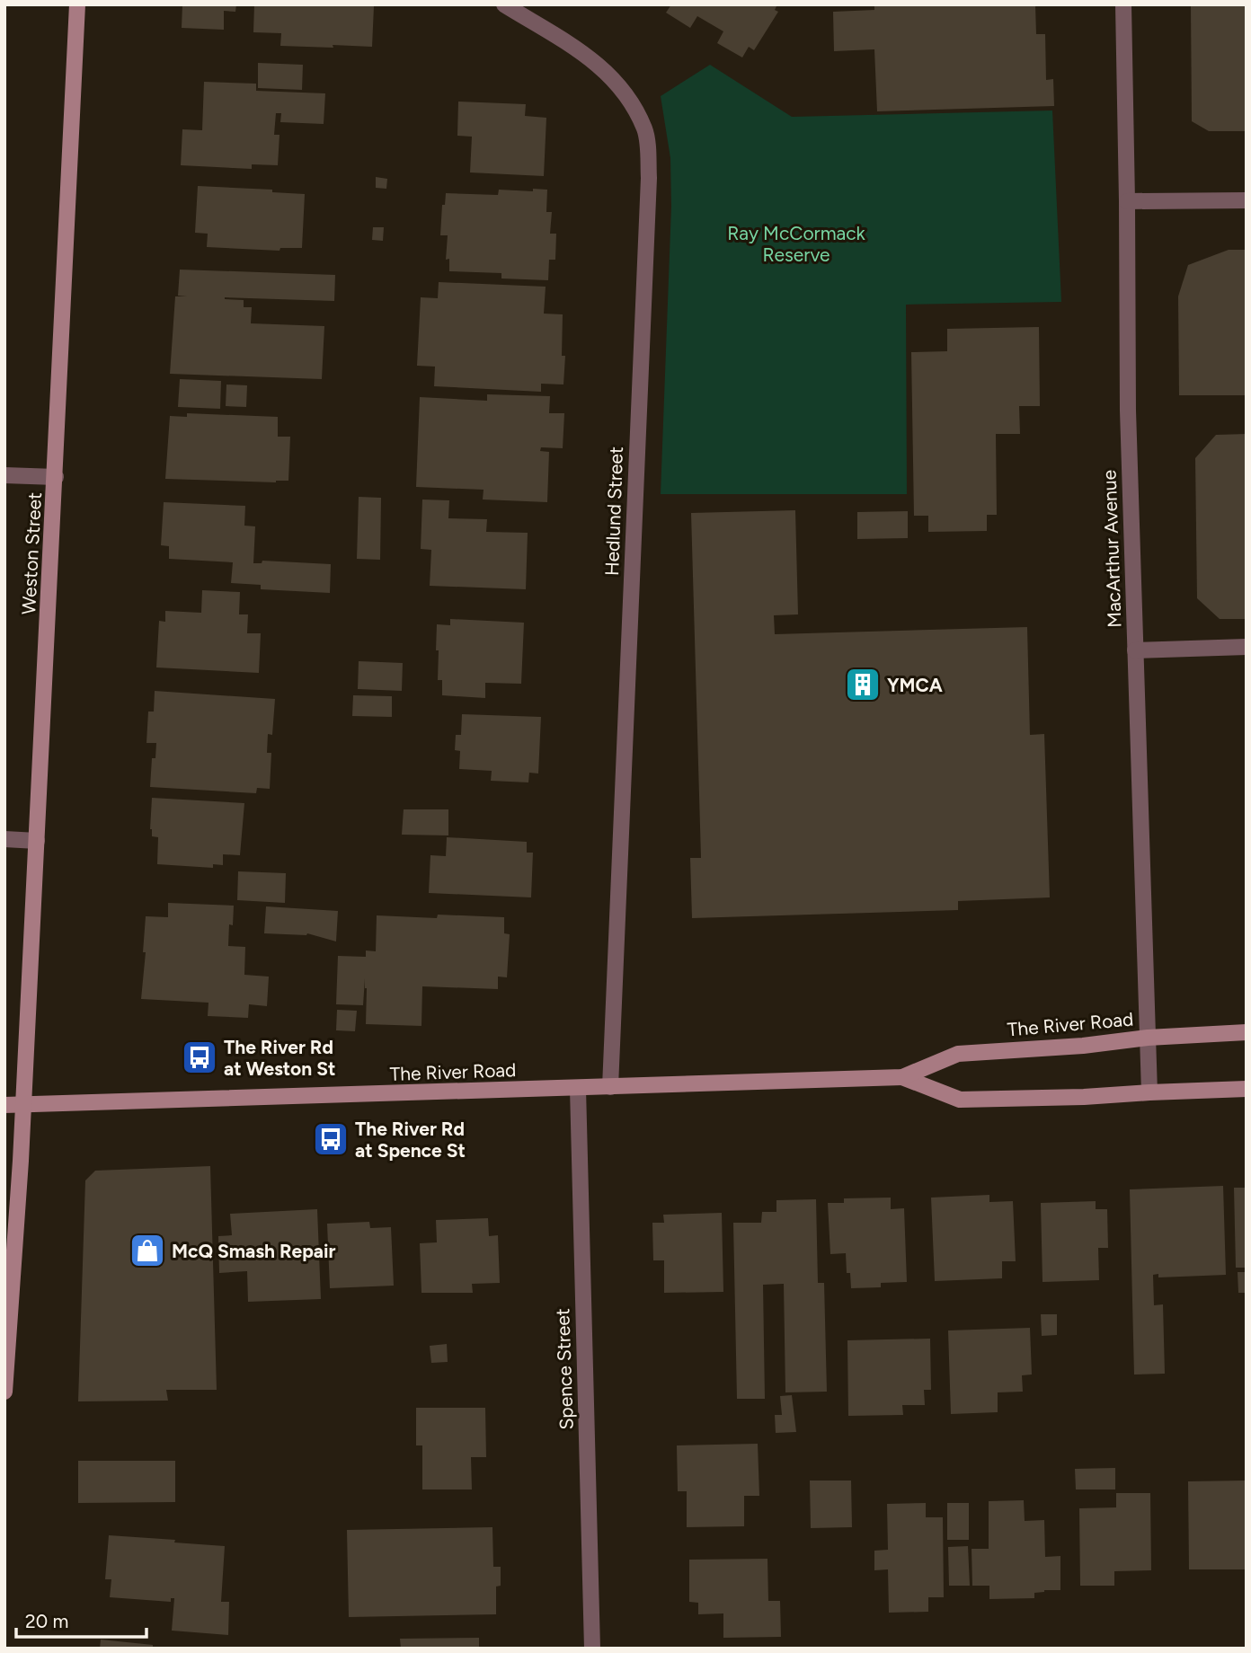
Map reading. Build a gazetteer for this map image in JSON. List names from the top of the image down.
{
  "streets": {
    "main road": ["Weston Street", "The River Road"],
    "street": ["Hedlund Street", "MacArthur Avenue", "Spence Street"]
  },
  "crossings": [
    ["Hedlund Street", "The River Road"],
    ["MacArthur Avenue", "The River Road"],
    ["Weston Street", "The River Road"],
    ["The River Road", "Spence Street"]
  ],
  "parks": ["Ray McCormack Reserve"],
  "places": {
    "building": ["YMCA"],
    "bus stop": ["The River Rd at Weston St", "The River Rd at Spence St"],
    "shop": ["McQ Smash Repair"]
  },
  "scale_bar": "20 m"
}
